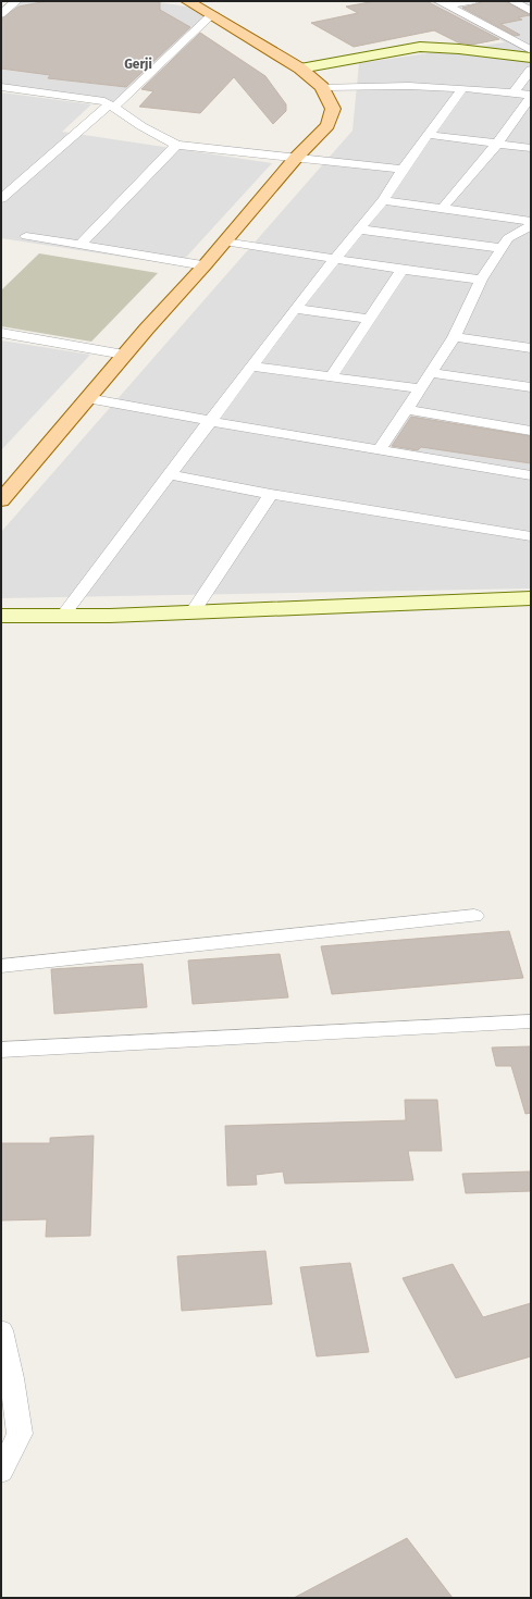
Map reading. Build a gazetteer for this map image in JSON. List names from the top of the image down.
{
  "districts": ["Gerji"]
}
